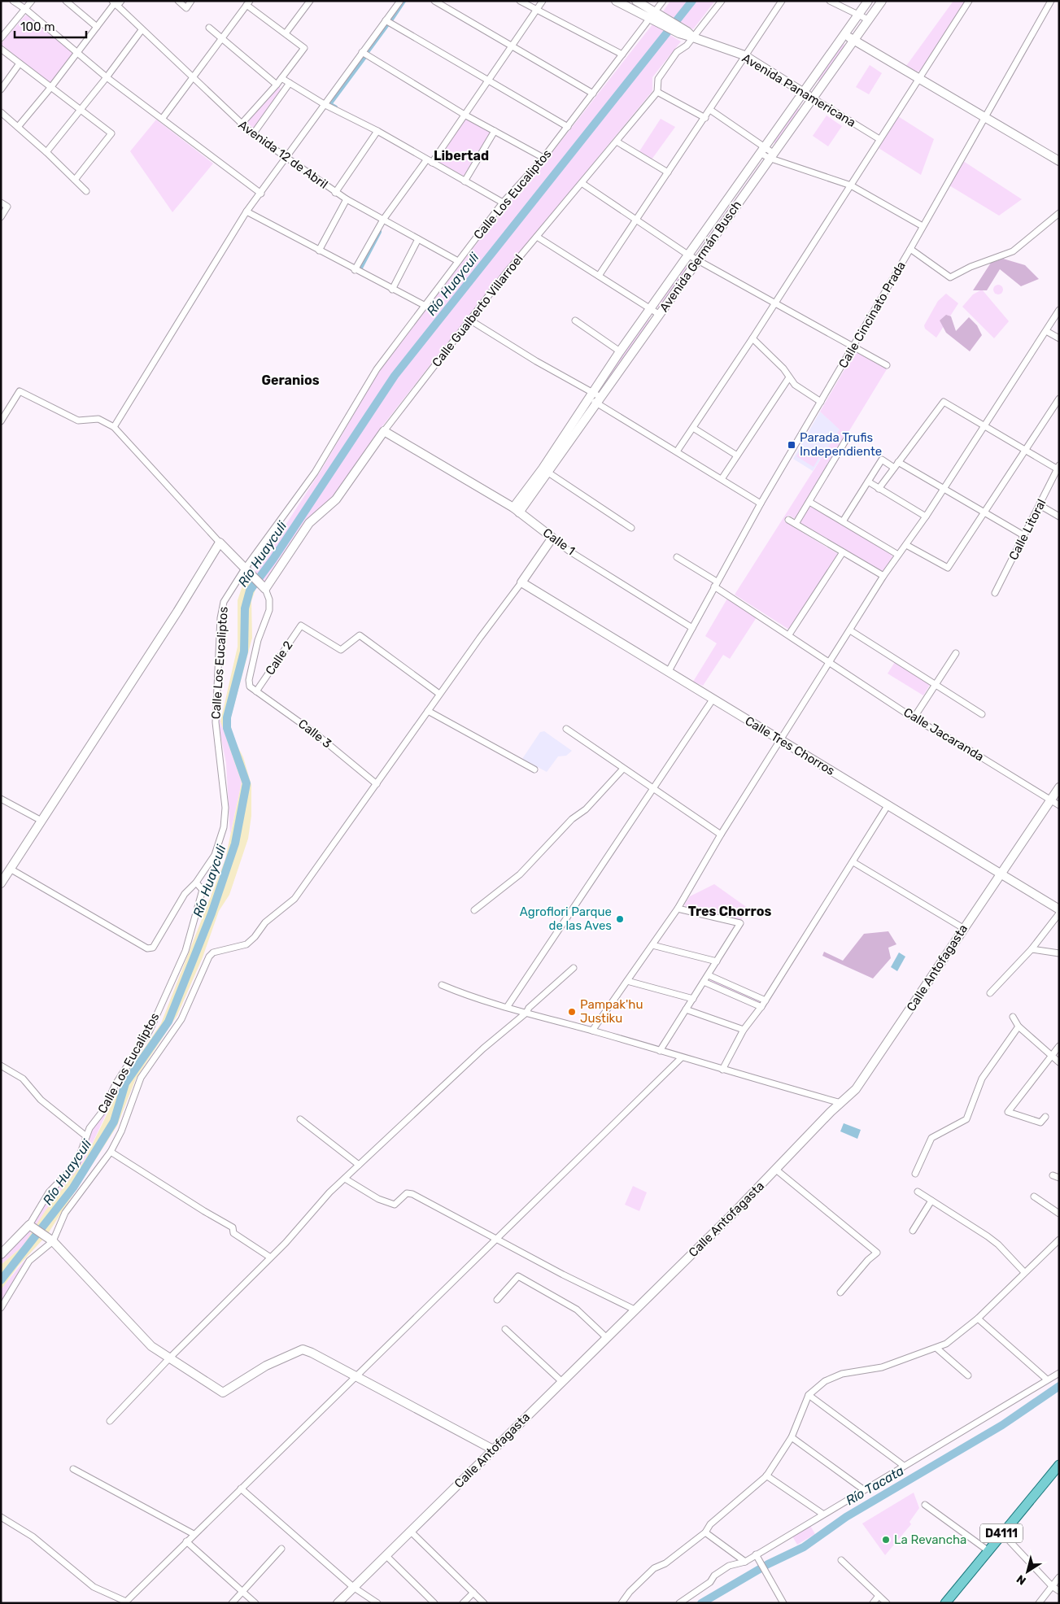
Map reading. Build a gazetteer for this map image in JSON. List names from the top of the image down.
{
  "streets": {
    "main road": [
      "Avenida Panamericana",
      "Calle Los Eucaliptos",
      "Avenida Germán Busch",
      "Calle Gualberto Villarroel",
      "Calle 1",
      "Calle Tres Chorros",
      "Calle Antofagasta",
      "D4111"
    ],
    "street": [
      "Avenida 12 de Abril",
      "Calle Cincinato Prada",
      "Calle Litoral",
      "Calle 2",
      "Calle 3",
      "Calle Jacaranda"
    ]
  },
  "crossings": [
    ["Avenida Panamericana", "Calle Los Eucaliptos"],
    ["Avenida Panamericana", "Avenida Germán Busch"],
    ["Avenida Panamericana", "Calle Gualberto Villarroel"],
    ["Avenida 12 de Abril", "Calle Los Eucaliptos"],
    ["Avenida Germán Busch", "Calle 1"],
    ["Calle Gualberto Villarroel", "Calle 1"],
    ["Calle Gualberto Villarroel", "Calle 3"],
    ["Calle Cincinato Prada", "Calle 1"],
    ["Calle Cincinato Prada", "Calle Jacaranda"],
    ["Calle 2", "Calle 3"],
    ["Calle Jacaranda", "Calle Antofagasta"],
    ["Calle Tres Chorros", "Calle Antofagasta"]
  ],
  "districts": ["Libertad", "Geranios", "Tres Chorros"],
  "water": ["Río Huayculi", "Río Tacata"],
  "places": {
    "transit": ["Parada Trufis Independiente"],
    "other": ["Agroflori Parque de las Aves", "Pampak'hu Justiku", "La Revancha"]
  },
  "scale_bar": "100 m",
  "north": "bottom left"
}
